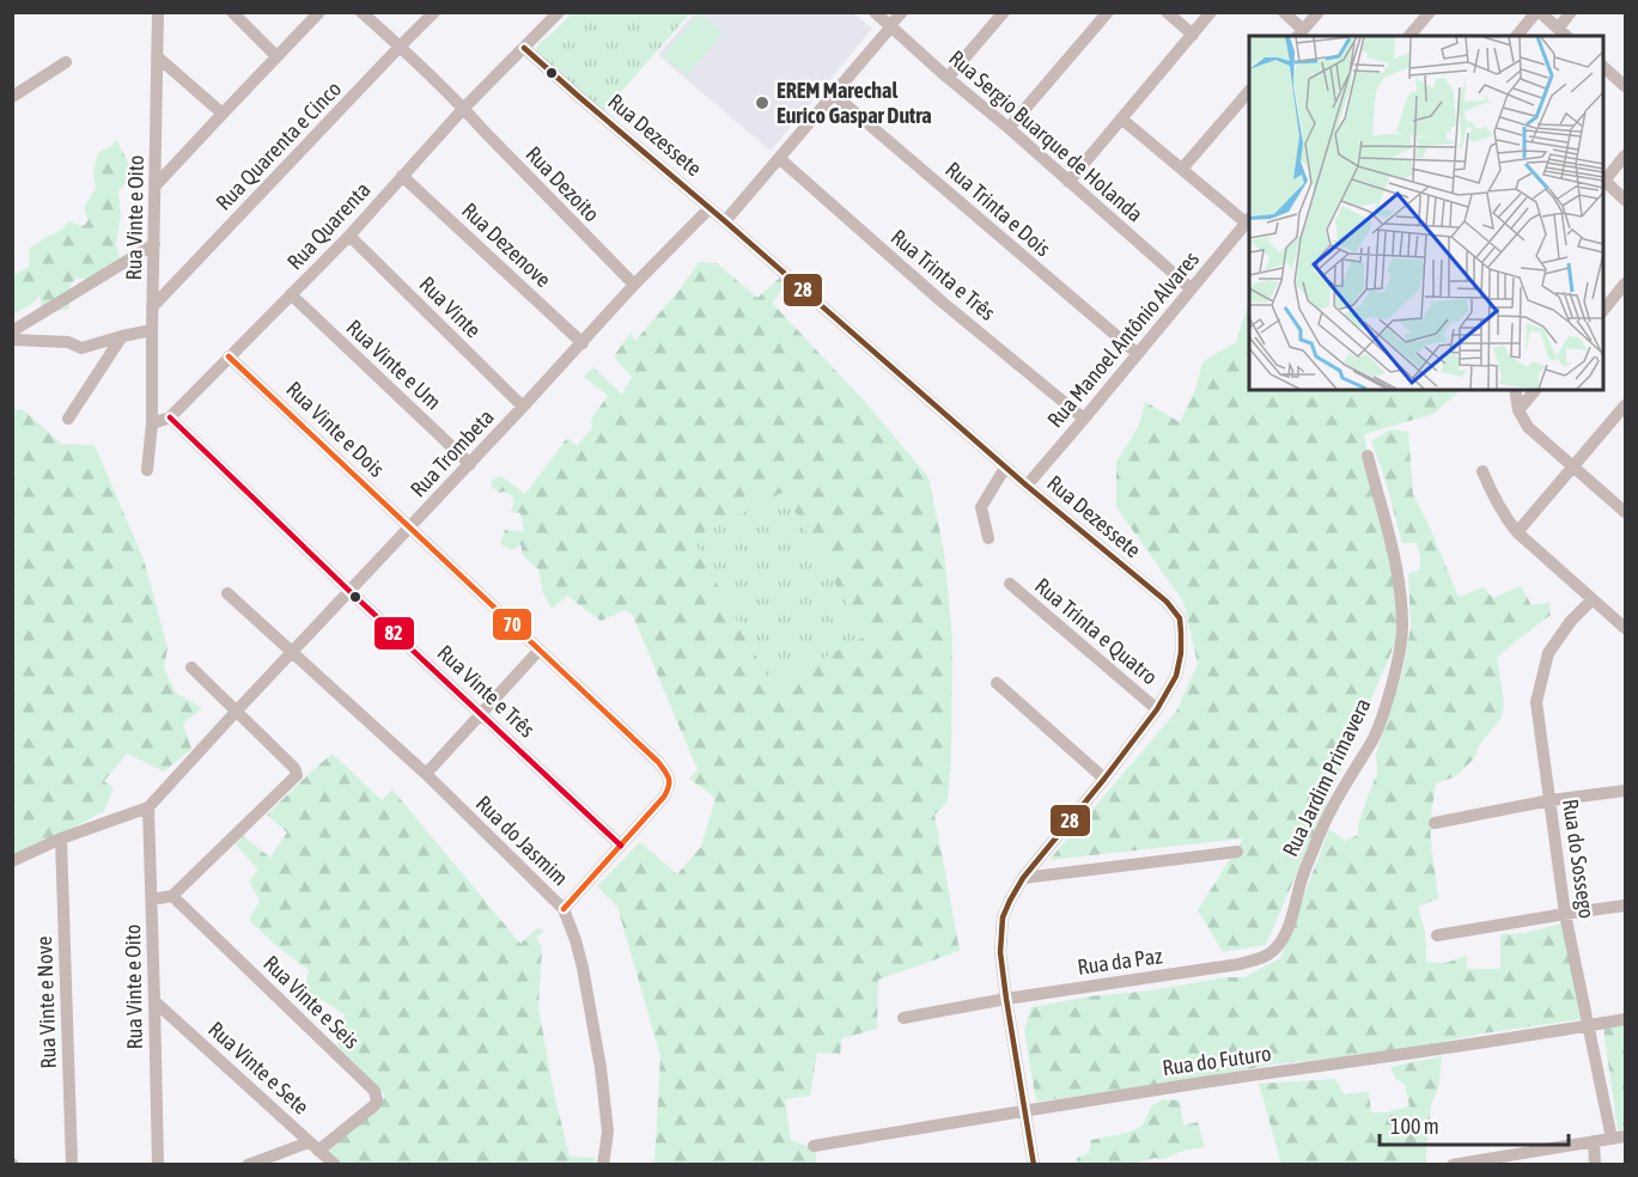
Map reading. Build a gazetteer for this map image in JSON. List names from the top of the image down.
{
  "streets": {
    "street": [
      "Rua Dezessete",
      "Rua Sergio Buarque de Holanda",
      "Rua Quarenta e Cinco",
      "Rua Dezoito",
      "Rua Trinta e Dois",
      "Rua Vinte e Oito",
      "Rua Quarenta",
      "Rua Dezenove",
      "Rua Trinta e Três",
      "Rua Vinte",
      "Rua Manoel Antônio Alvares",
      "Rua Vinte e Um",
      "Rua Vinte e Dois",
      "Rua Trombeta",
      "Rua Trinta e Quatro",
      "Rua Vinte e Três",
      "Rua Jardim Primavera",
      "Rua do Jasmim",
      "Rua do Sossego",
      "Rua da Paz",
      "Rua Vinte e Nove",
      "Rua Vinte e Seis",
      "Rua do Futuro",
      "Rua Vinte e Sete"
    ]
  },
  "crossings": [
    ["Rua Dezessete", "Rua Quarenta"],
    ["Rua Dezessete", "Rua Manoel Antônio Alvares"],
    ["Rua Dezessete", "Rua Trombeta"],
    ["Rua Dezessete", "Rua Trinta e Quatro"],
    ["Rua Dezessete", "Rua da Paz"],
    ["Rua Dezessete", "Rua do Futuro"],
    ["Rua Sergio Buarque de Holanda", "Rua Manoel Antônio Alvares"],
    ["Rua Quarenta e Cinco", "Rua Dezoito"],
    ["Rua Quarenta e Cinco", "Rua Vinte e Oito"],
    ["Rua Dezoito", "Rua Quarenta"],
    ["Rua Dezoito", "Rua Trombeta"],
    ["Rua Trinta e Dois", "Rua Manoel Antônio Alvares"],
    ["Rua Vinte e Oito", "Rua Quarenta"],
    ["Rua Vinte e Oito", "Rua Trombeta"],
    ["Rua Vinte e Oito", "Rua Vinte e Sete"],
    ["Rua Quarenta", "Rua Dezenove"],
    ["Rua Quarenta", "Rua Vinte"],
    ["Rua Quarenta", "Rua Vinte e Um"],
    ["Rua Quarenta", "Rua Vinte e Dois"],
    ["Rua Quarenta", "Rua Vinte e Três"],
    ["Rua Dezenove", "Rua Trombeta"],
    ["Rua Trinta e Três", "Rua Manoel Antônio Alvares"],
    ["Rua Vinte", "Rua Trombeta"],
    ["Rua Vinte e Um", "Rua Trombeta"],
    ["Rua Vinte e Dois", "Rua Trombeta"],
    ["Rua Vinte e Dois", "Rua Vinte e Três"],
    ["Rua Vinte e Dois", "Rua do Jasmim"],
    ["Rua Trombeta", "Rua Vinte e Três"],
    ["Rua Trombeta", "Rua do Jasmim"],
    ["Rua Trombeta", "Rua Vinte e Nove"],
    ["Rua Jardim Primavera", "Rua da Paz"],
    ["Rua do Sossego", "Rua do Futuro"],
    ["Rua Vinte e Seis", "Rua Vinte e Sete"]
  ],
  "places": ["EREM Marechal Eurico Gaspar Dutra"],
  "lines": ["transit line 28", "transit line 70", "transit line 82"],
  "scale_bar": "100 m"
}
